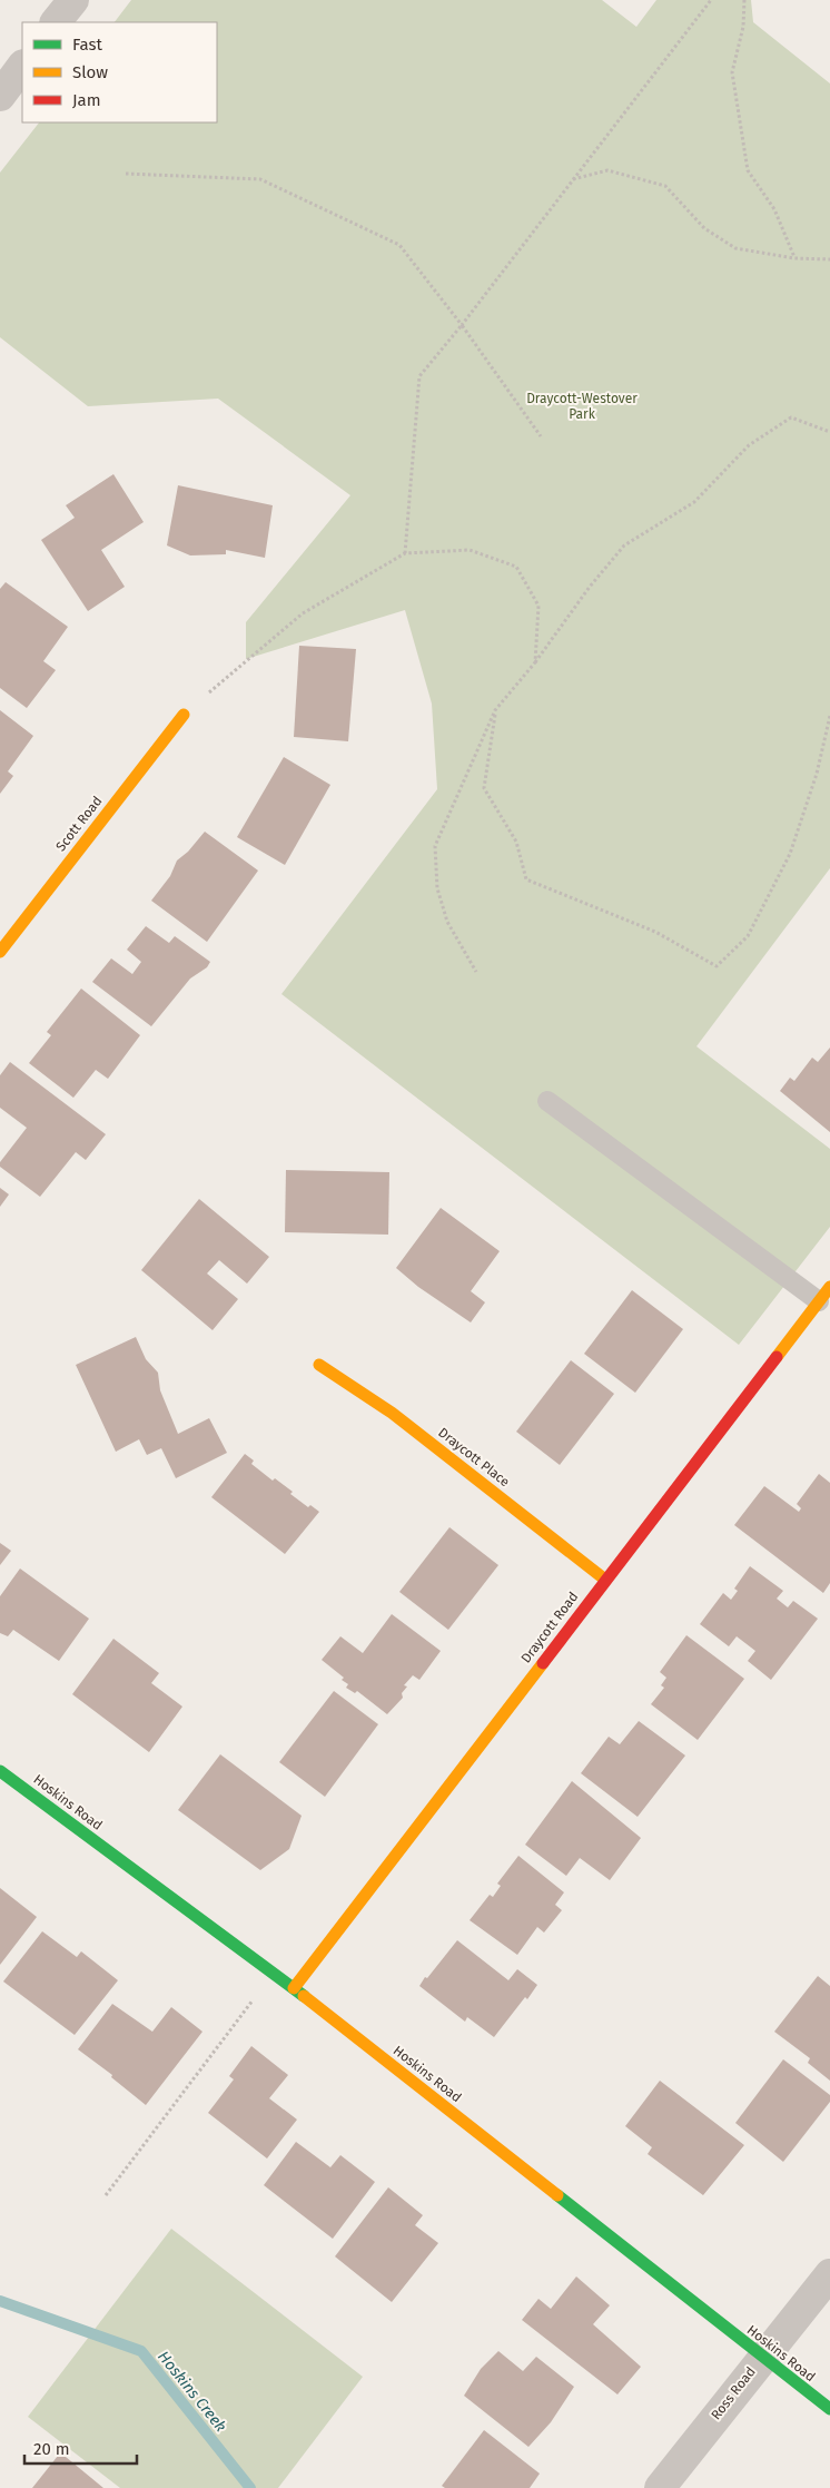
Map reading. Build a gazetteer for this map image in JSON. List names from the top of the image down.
{
  "streets": {
    "street": [
      "Scott Road",
      "Draycott Place",
      "Draycott Road",
      "Hoskins Road",
      "Ross Road"
    ]
  },
  "crossings": [
    ["Draycott Place", "Draycott Road"],
    ["Draycott Road", "Hoskins Road"],
    ["Hoskins Road", "Ross Road"]
  ],
  "water": ["Hoskins Creek"],
  "parks": ["Draycott-Westover Park"],
  "legend": ["Fast", "Slow", "Jam"],
  "scale_bar": "20 m"
}
